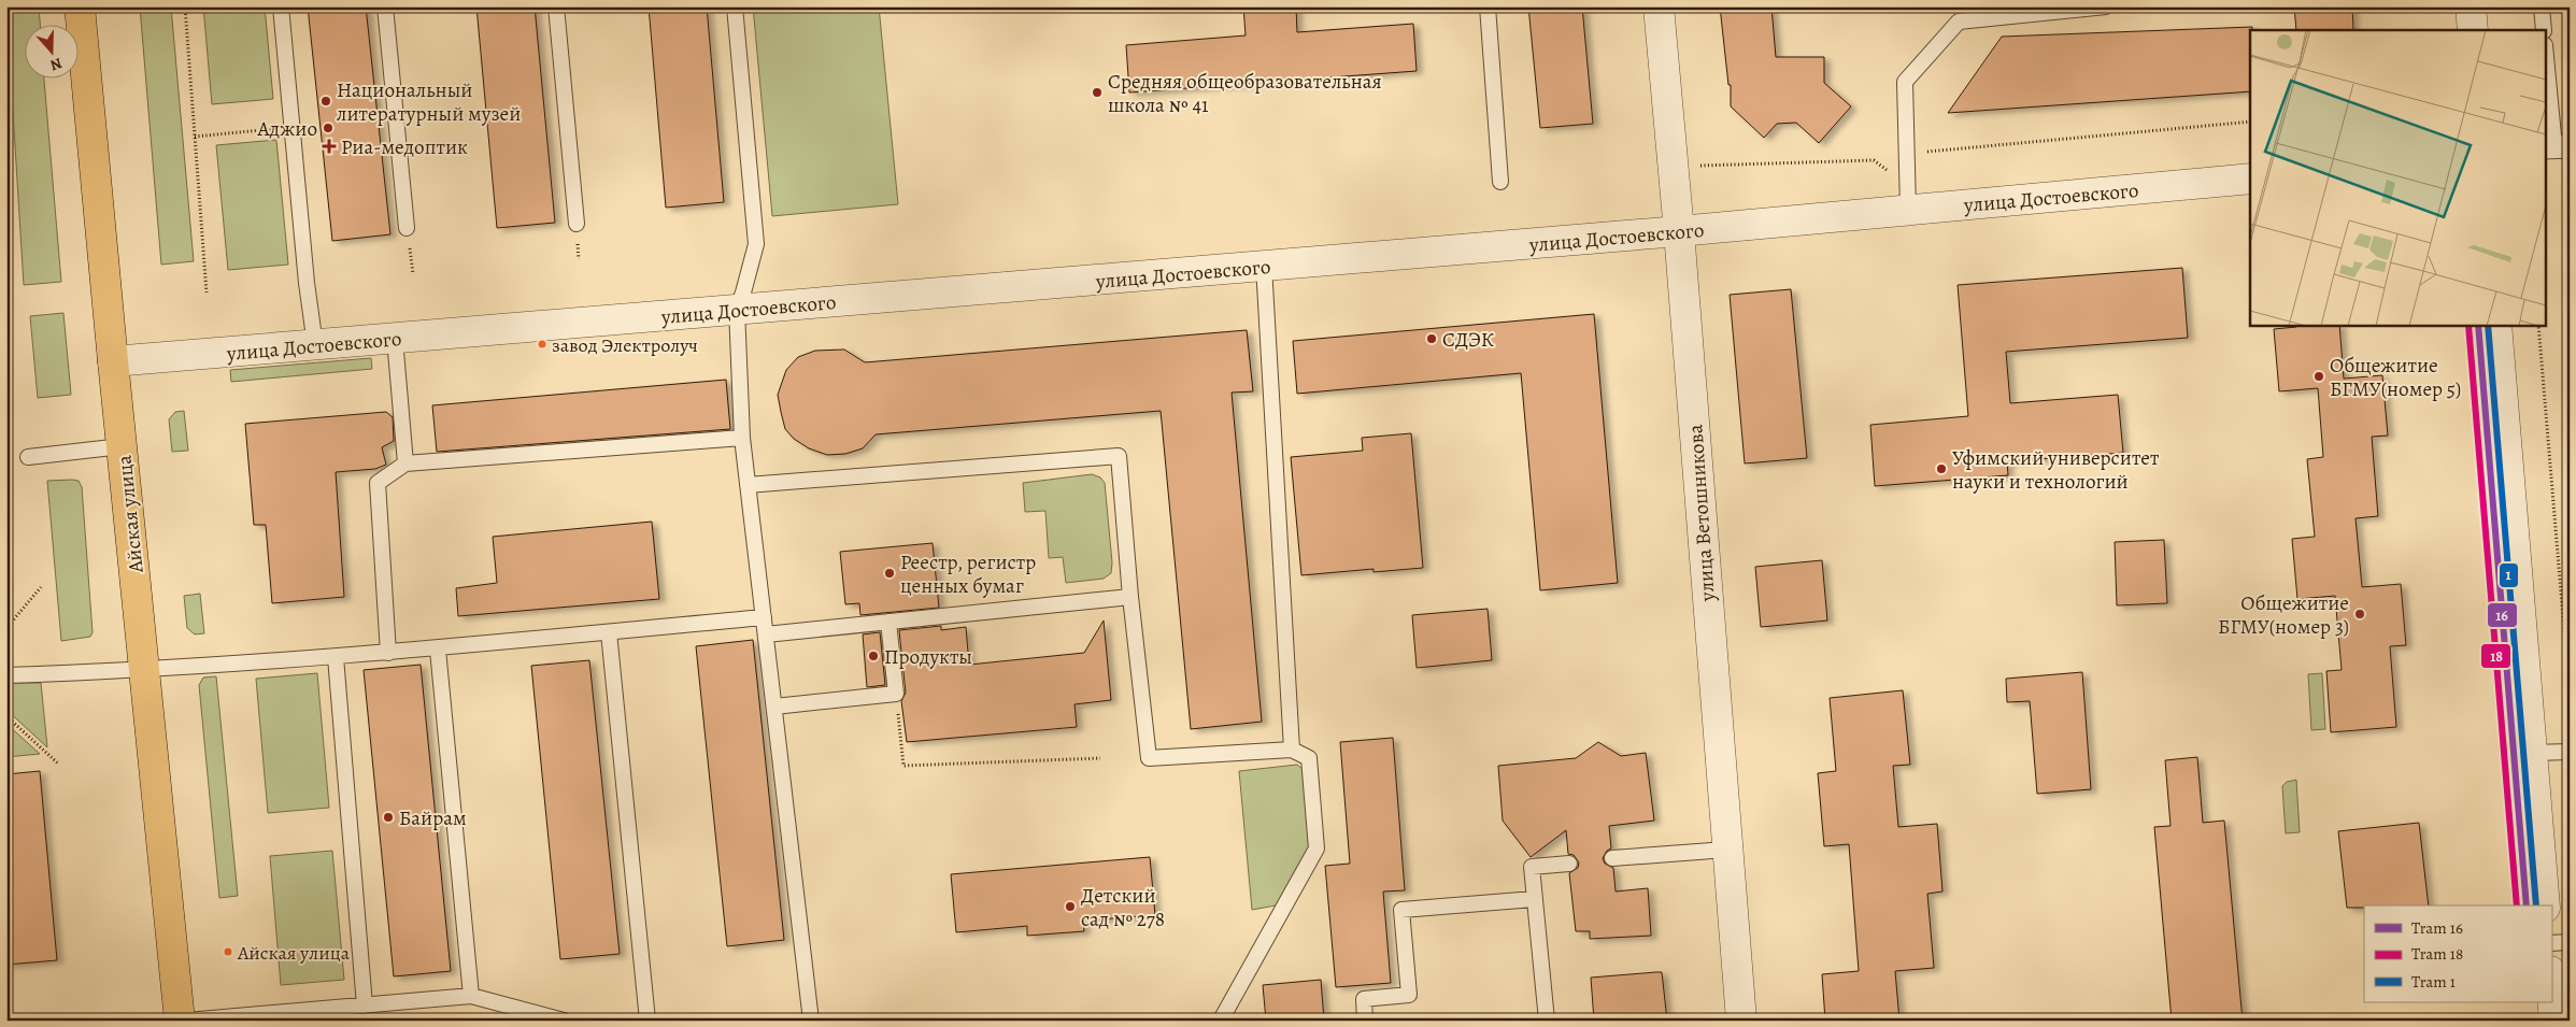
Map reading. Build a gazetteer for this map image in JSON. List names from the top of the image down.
{
  "streets": {
    "main road": ["Айская улица"],
    "street": ["улица Достоевского", "улица Ветошникова"]
  },
  "crossings": [
    ["улица Достоевского", "улица Ветошникова"],
    ["улица Достоевского", "Айская улица"]
  ],
  "places": {
    "other": [
      "Средняя общеобразовательная школа № 41",
      "Национальный литературный музей",
      "Аджио",
      "СДЭК",
      "завод Электролуч",
      "Общежитие БГМУ(номер 5)",
      "Уфимский университет науки и технологий",
      "Реестр, регистр ценных бумаг",
      "Общежитие БГМУ(номер 3)",
      "Продукты",
      "Байрам",
      "Детский сад № 278",
      "Айская улица"
    ],
    "health": ["Риа-медоптик"]
  },
  "lines": ["tram line 16", "tram line 18", "tram line 1"],
  "legend": ["Tram 16", "Tram 18", "Tram 1"],
  "north": "bottom"
}
